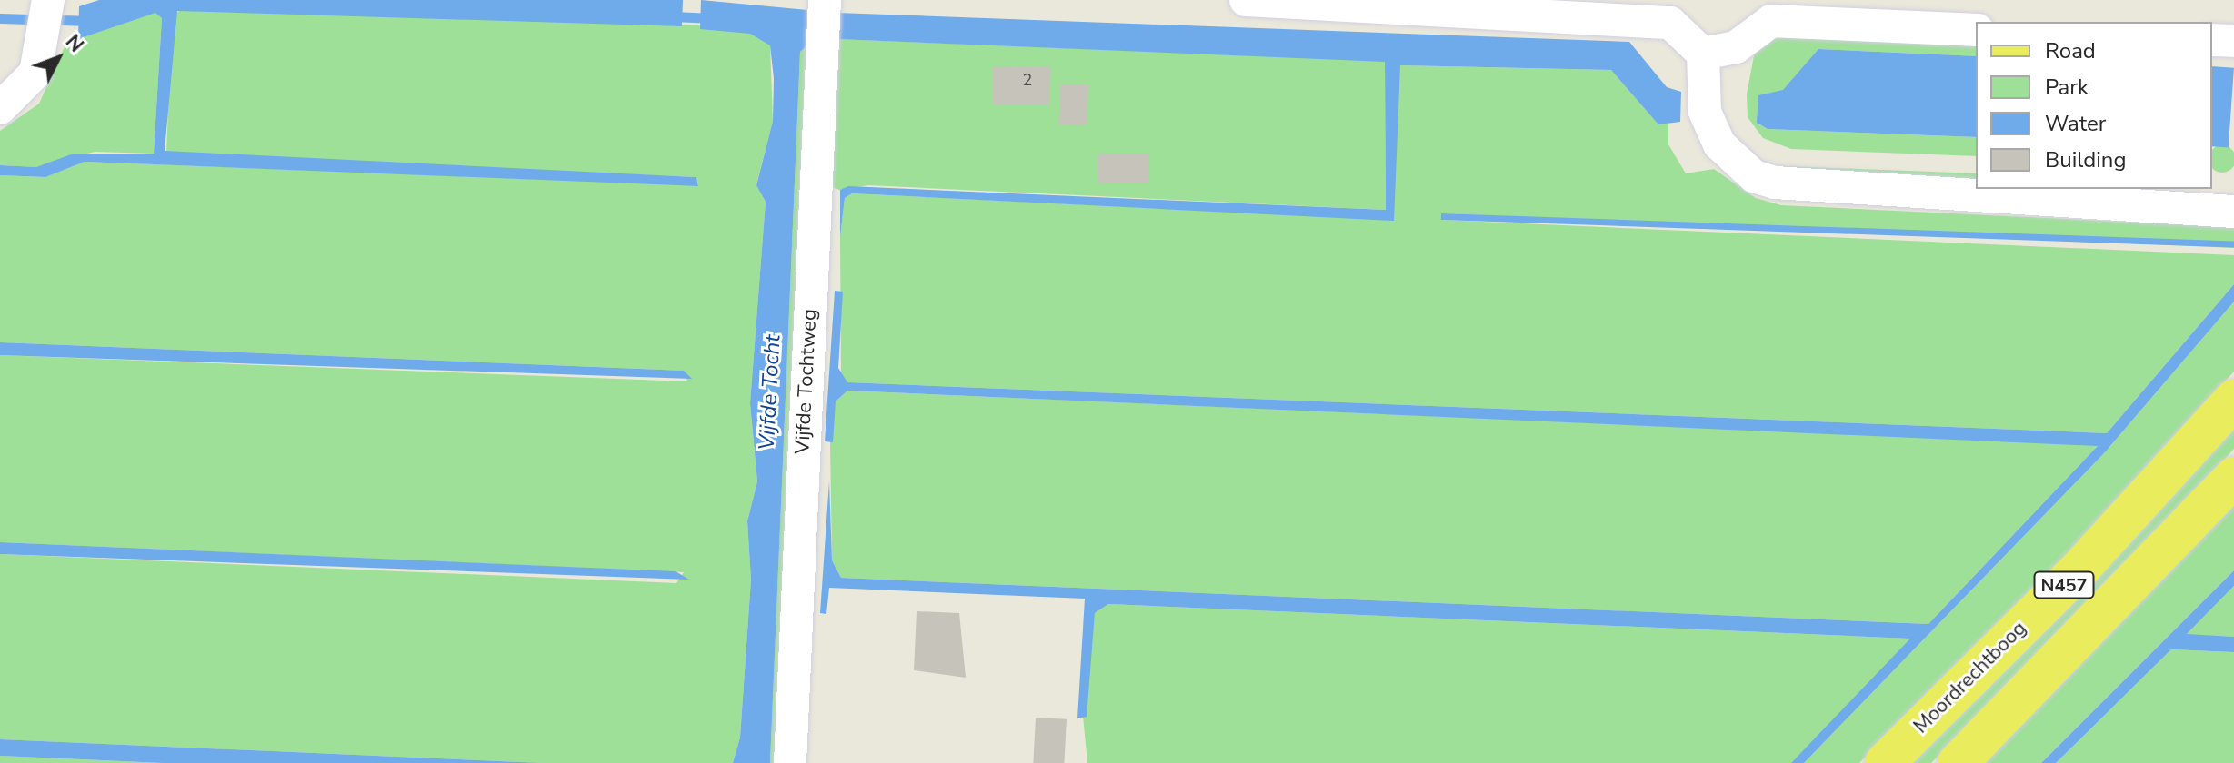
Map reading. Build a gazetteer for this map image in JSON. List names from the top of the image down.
{
  "streets": {
    "main road": ["N457", "Moordrechtboog"],
    "street": ["Vijfde Tochtweg"]
  },
  "water": ["Vijfde Tocht"],
  "house_numbers": ["2"],
  "legend": [
    "Road",
    "Park",
    "Water",
    "Building"
  ],
  "north": "top right"
}
